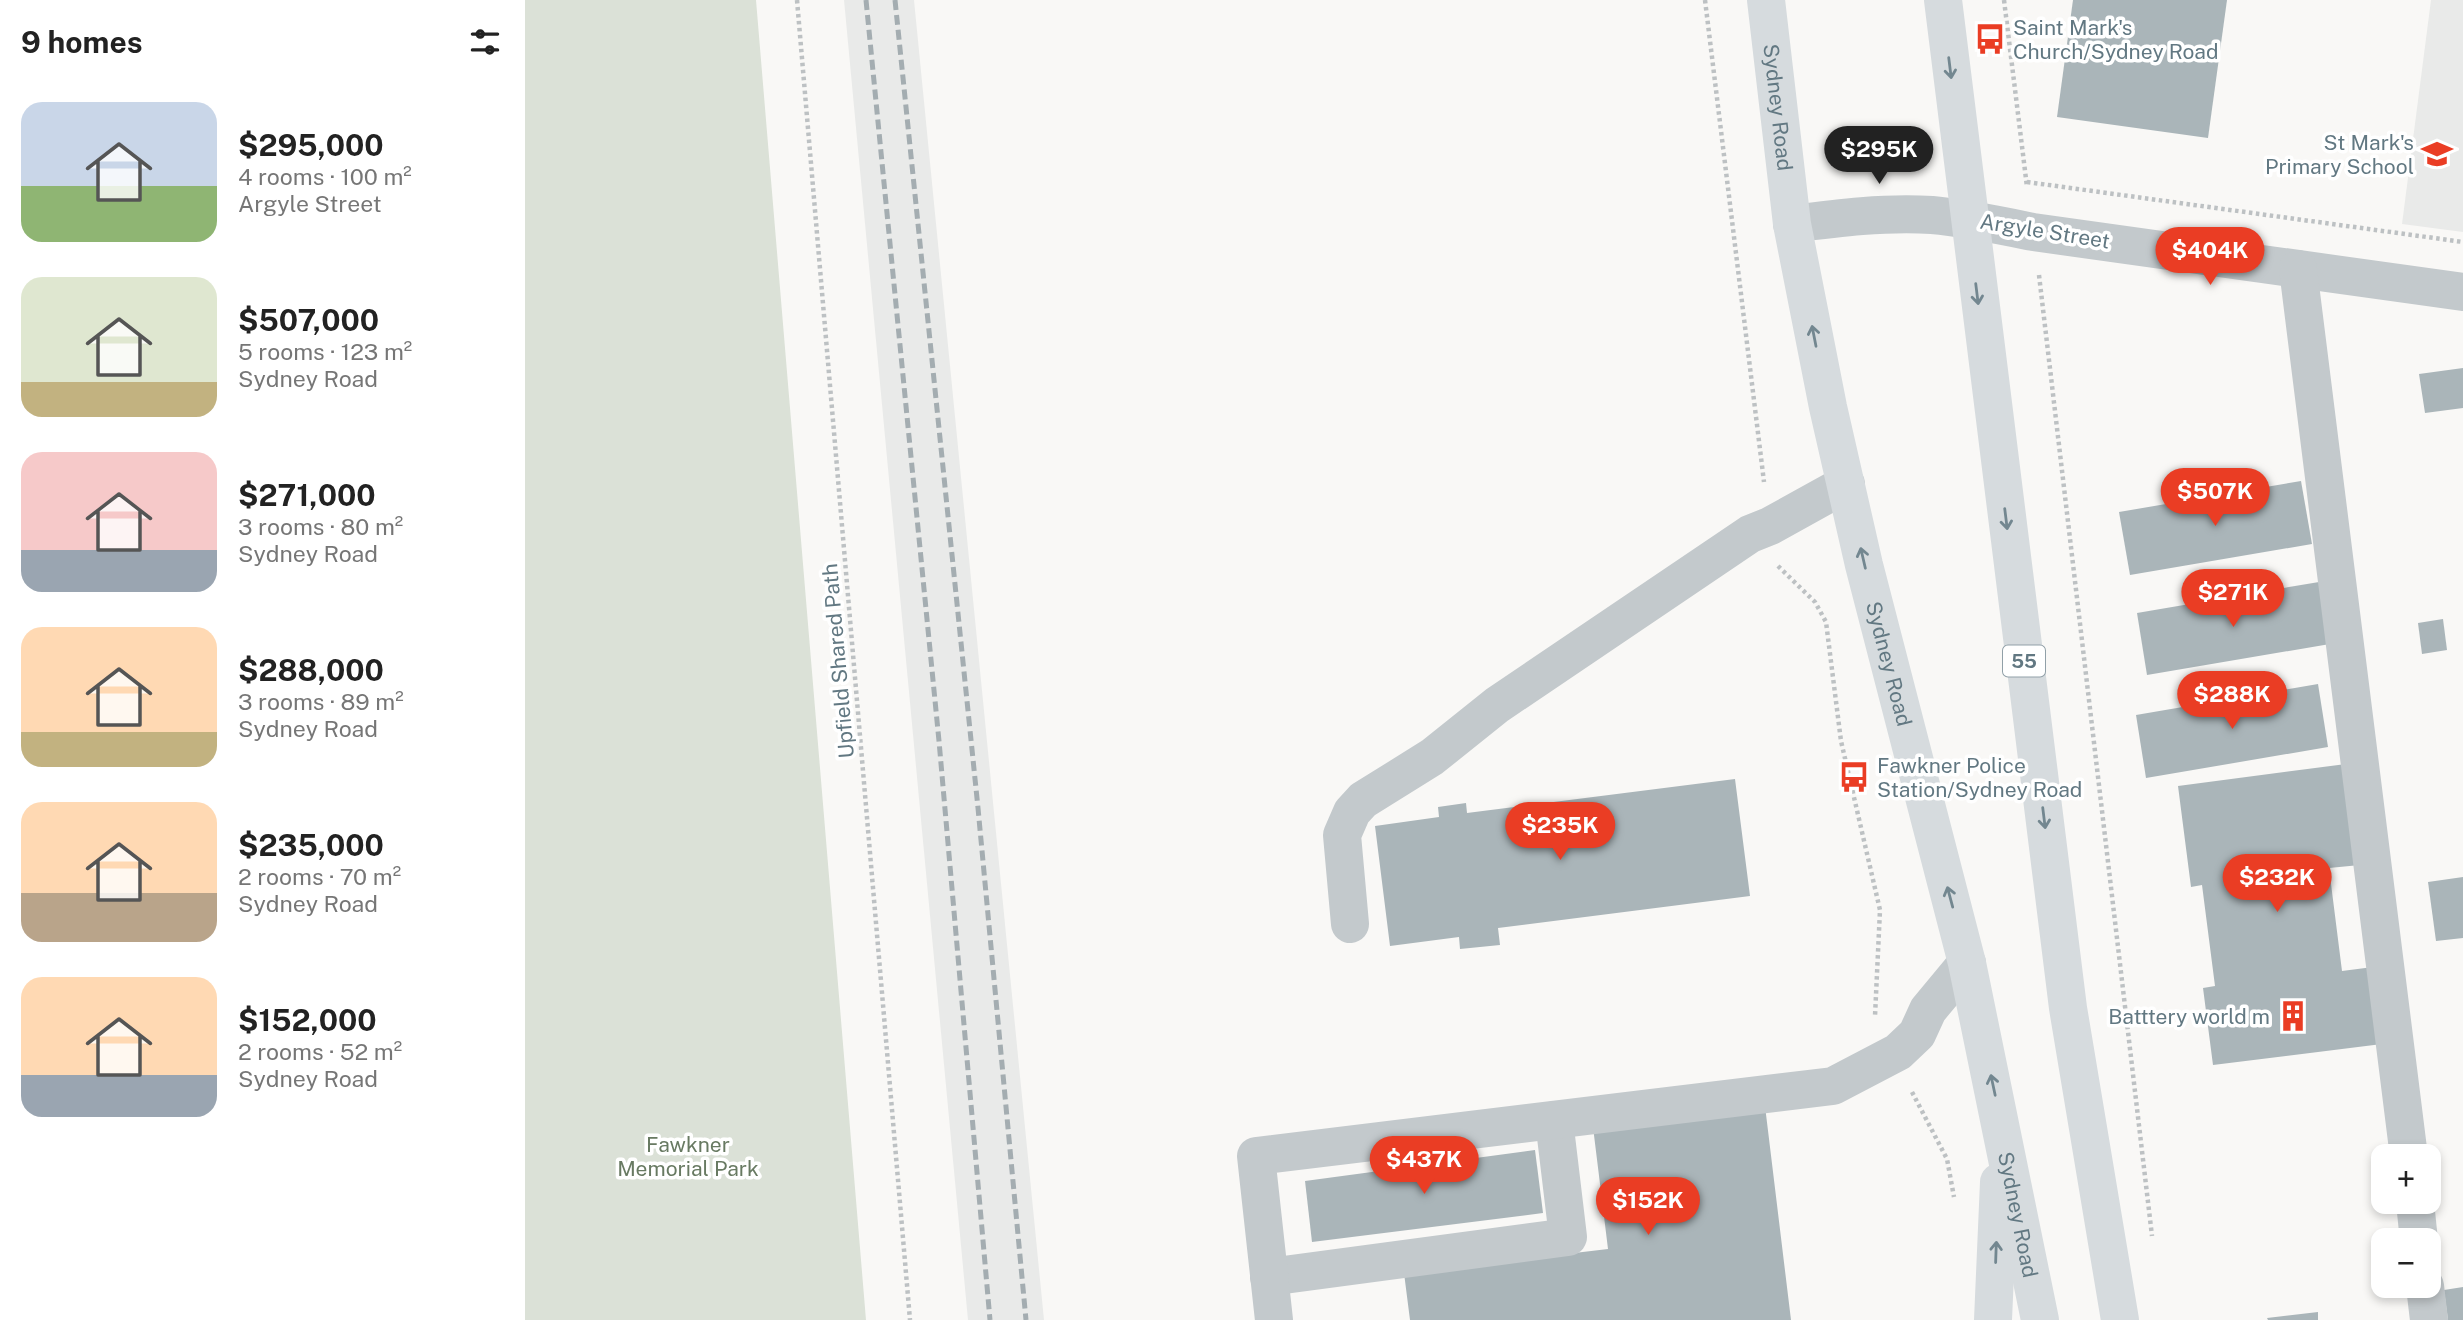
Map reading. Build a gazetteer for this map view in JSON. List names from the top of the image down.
{
  "streets": {
    "highway": ["Sydney Road", "55"],
    "street": ["Argyle Street"],
    "path": ["Upfield Shared Path"]
  },
  "crossings": [
    ["Sydney Road", "Argyle Street"],
    ["Argyle Street", "55"]
  ],
  "parks": ["Fawkner Memorial Park"],
  "places": {
    "bus stop": ["Saint Mark's Church/Sydney Road", "Fawkner Police Station/Sydney Road"],
    "school or university": ["St Mark's Primary School"],
    "building": ["Batttery world m"]
  },
  "page": {
    "heading": "9 homes",
    "list": [
      {
        "name": "$295,000",
        "note": "4 rooms · 100 m² · Argyle Street"
      },
      {
        "name": "$507,000",
        "note": "5 rooms · 123 m² · Sydney Road"
      },
      {
        "name": "$271,000",
        "note": "3 rooms · 80 m² · Sydney Road"
      },
      {
        "name": "$288,000",
        "note": "3 rooms · 89 m² · Sydney Road"
      },
      {
        "name": "$235,000",
        "note": "2 rooms · 70 m² · Sydney Road"
      },
      {
        "name": "$152,000",
        "note": "2 rooms · 52 m² · Sydney Road"
      }
    ],
    "price": [
      "$295K",
      "$404K",
      "$507K",
      "$271K",
      "$288K",
      "$235K",
      "$232K",
      "$437K",
      "$152K"
    ],
    "map_buttons": ["+", "−"]
  }
}
